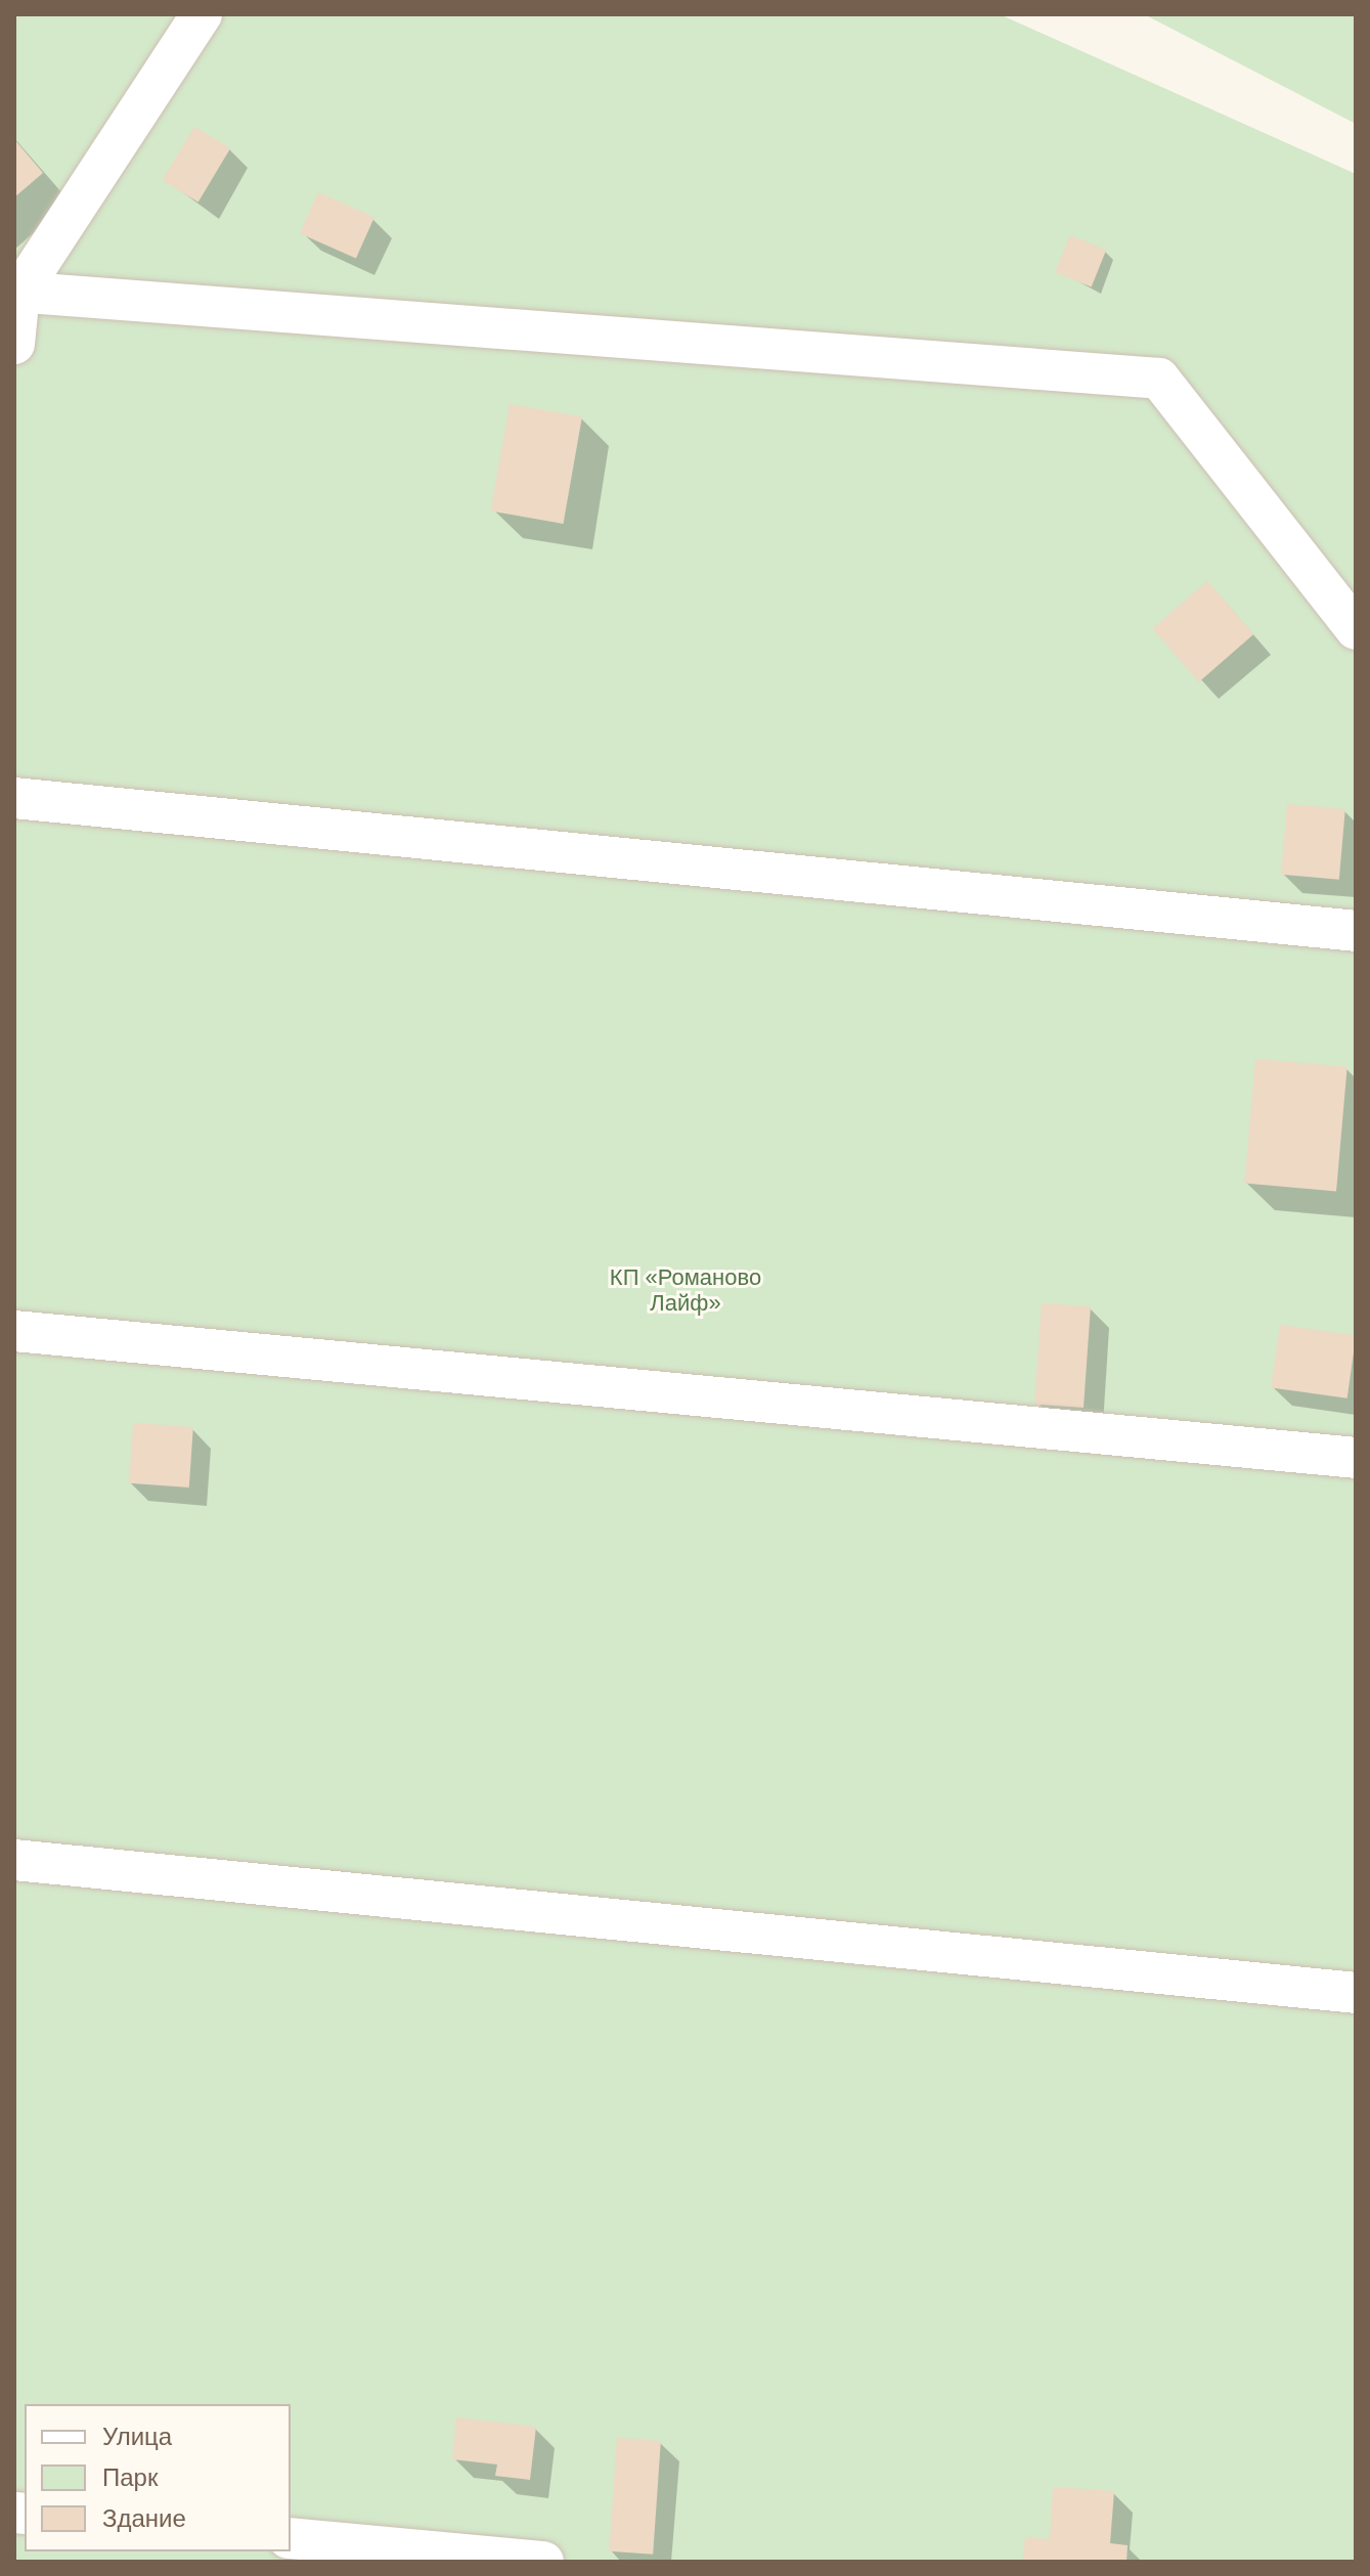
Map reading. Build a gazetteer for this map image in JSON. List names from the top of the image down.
{
  "parks": ["КП «Романово Лайф»"],
  "legend": ["Улица", "Парк", "Здание"]
}
